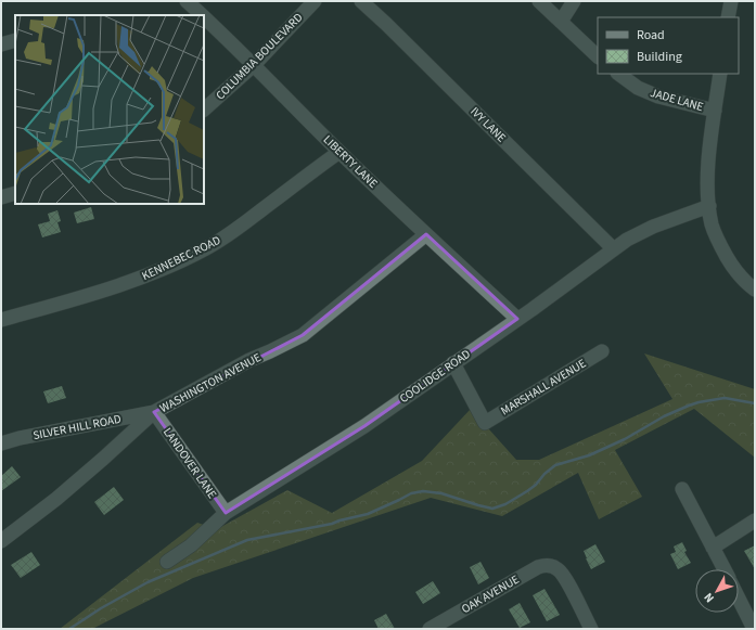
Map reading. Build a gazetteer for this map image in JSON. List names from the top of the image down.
{
  "streets": {
    "street": [
      "COLUMBIA BOULEVARD",
      "JADE LANE",
      "IVY LANE",
      "LIBERTY LANE",
      "KENNEBEC ROAD",
      "COOLIDGE ROAD",
      "WASHINGTON AVENUE",
      "MARSHALL AVENUE",
      "SILVER HILL ROAD",
      "LANDOVER LANE",
      "OAK AVENUE"
    ]
  },
  "crossings": [
    ["COLUMBIA BOULEVARD", "LIBERTY LANE"],
    ["IVY LANE", "COOLIDGE ROAD"],
    ["LIBERTY LANE", "KENNEBEC ROAD"],
    ["LIBERTY LANE", "COOLIDGE ROAD"],
    ["LIBERTY LANE", "WASHINGTON AVENUE"],
    ["COOLIDGE ROAD", "MARSHALL AVENUE"],
    ["COOLIDGE ROAD", "LANDOVER LANE"],
    ["WASHINGTON AVENUE", "SILVER HILL ROAD"],
    ["WASHINGTON AVENUE", "LANDOVER LANE"],
    ["SILVER HILL ROAD", "LANDOVER LANE"]
  ],
  "legend": ["Road", "Building"],
  "north": "bottom left"
}
